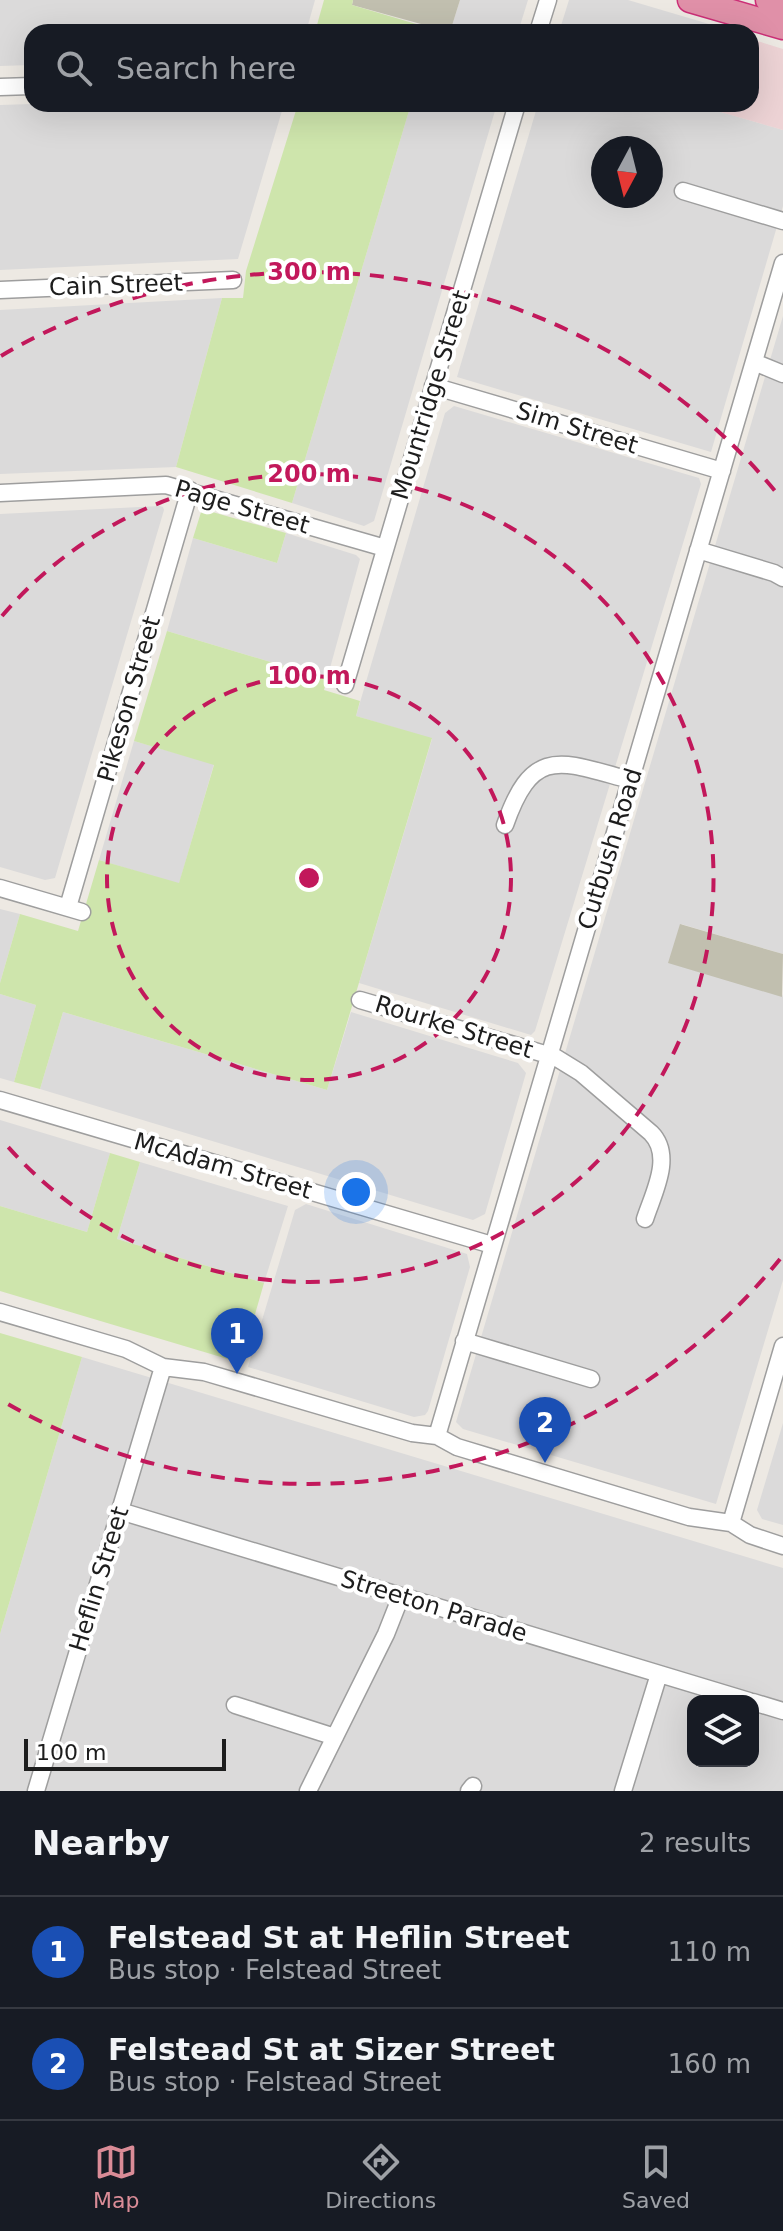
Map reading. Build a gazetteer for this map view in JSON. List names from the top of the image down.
{
  "streets": {
    "street": [
      "Cain Street",
      "Mountridge Street",
      "Sim Street",
      "Page Street",
      "Pikeson Street",
      "Cutbush Road",
      "Rourke Street",
      "McAdam Street",
      "Heflin Street",
      "Streeton Parade"
    ]
  },
  "crossings": [
    ["Mountridge Street", "Sim Street"],
    ["Mountridge Street", "Page Street"],
    ["Sim Street", "Cutbush Road"],
    ["Page Street", "Pikeson Street"],
    ["Cutbush Road", "Rourke Street"],
    ["Cutbush Road", "McAdam Street"],
    ["Heflin Street", "Streeton Parade"]
  ],
  "scale_bar": "100 m",
  "north": "bottom",
  "page": {
    "search": "Search here",
    "pins": ["1", "2"],
    "scale": "100 m",
    "heading": ["Nearby", "2 results"],
    "list": [
      {
        "mark": "1",
        "name": "Felstead St at Heflin Street",
        "note": "Bus stop · Felstead Street",
        "value": "110 m"
      },
      {
        "mark": "2",
        "name": "Felstead St at Sizer Street",
        "note": "Bus stop · Felstead Street",
        "value": "160 m"
      }
    ],
    "nav": ["Map", "Directions", "Saved"]
  },
  "rings": ["300 m", "200 m", "100 m"]
}
